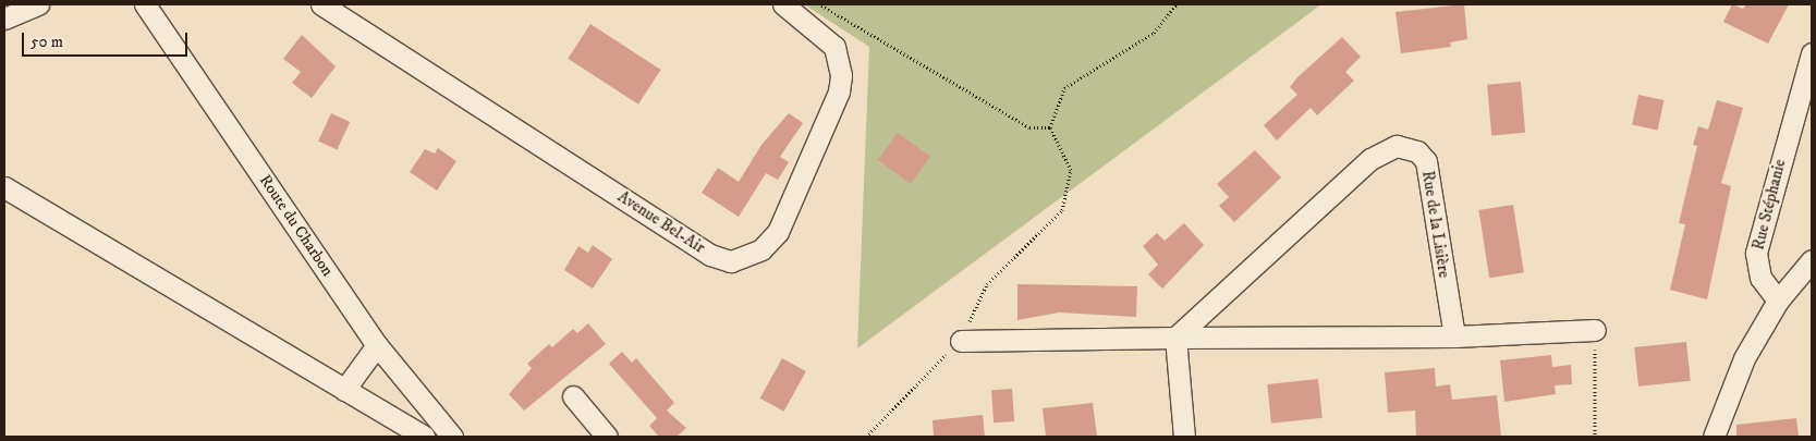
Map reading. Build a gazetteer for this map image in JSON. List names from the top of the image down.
{
  "streets": {
    "street": [
      "Rue Stéphanie",
      "Avenue Bel-Air",
      "Rue de la Lisière",
      "Route du Charbon"
    ]
  },
  "scale_bar": "50 m"
}
